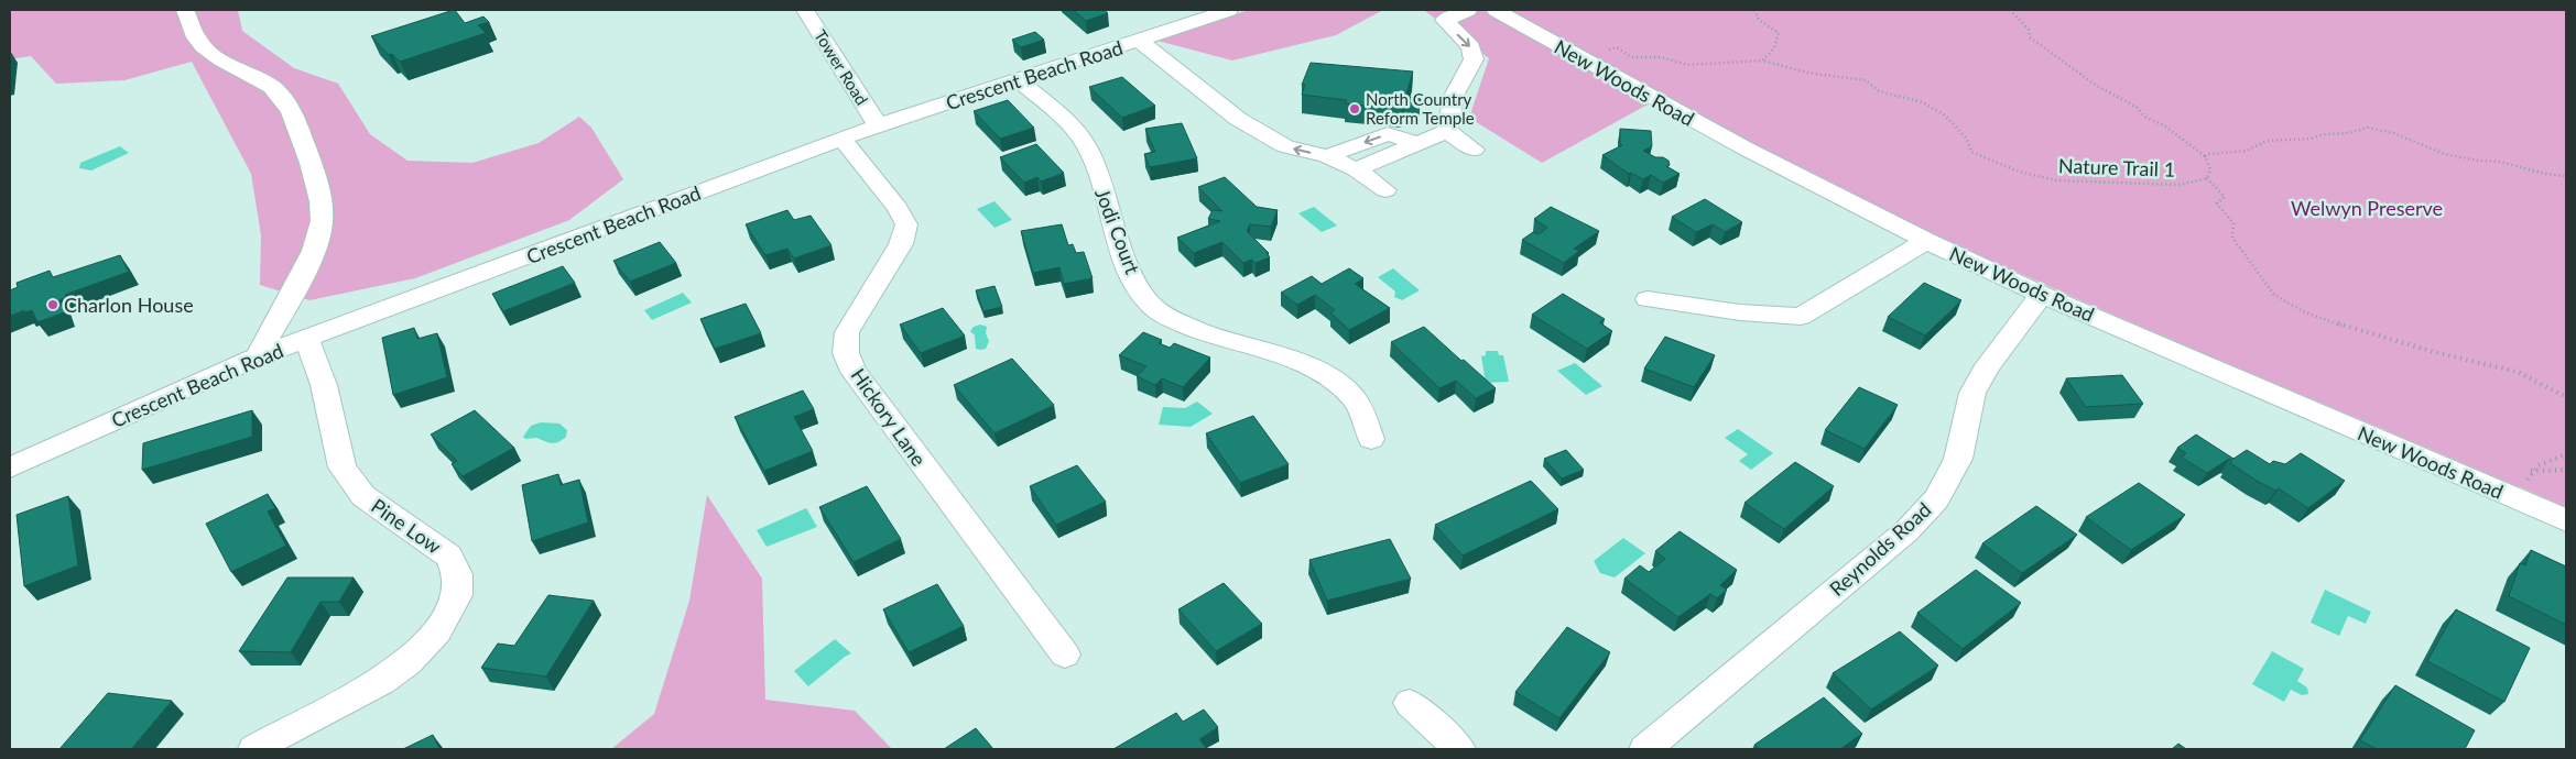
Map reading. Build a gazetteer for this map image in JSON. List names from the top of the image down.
{
  "streets": {
    "street": [
      "Tower Road",
      "Crescent Beach Road",
      "New Woods Road",
      "Jodi Court",
      "Hickory Lane",
      "Pine Low",
      "Reynolds Road"
    ],
    "path": ["Nature Trail 1"]
  },
  "crossings": [
    ["Tower Road", "Crescent Beach Road"],
    ["Crescent Beach Road", "Jodi Court"],
    ["Crescent Beach Road", "Hickory Lane"],
    ["Crescent Beach Road", "Pine Low"],
    ["New Woods Road", "Nature Trail 1"],
    ["New Woods Road", "Reynolds Road"]
  ],
  "parks": ["Welwyn Preserve"],
  "places": ["North Country Reform Temple", "Charlon House"]
}
